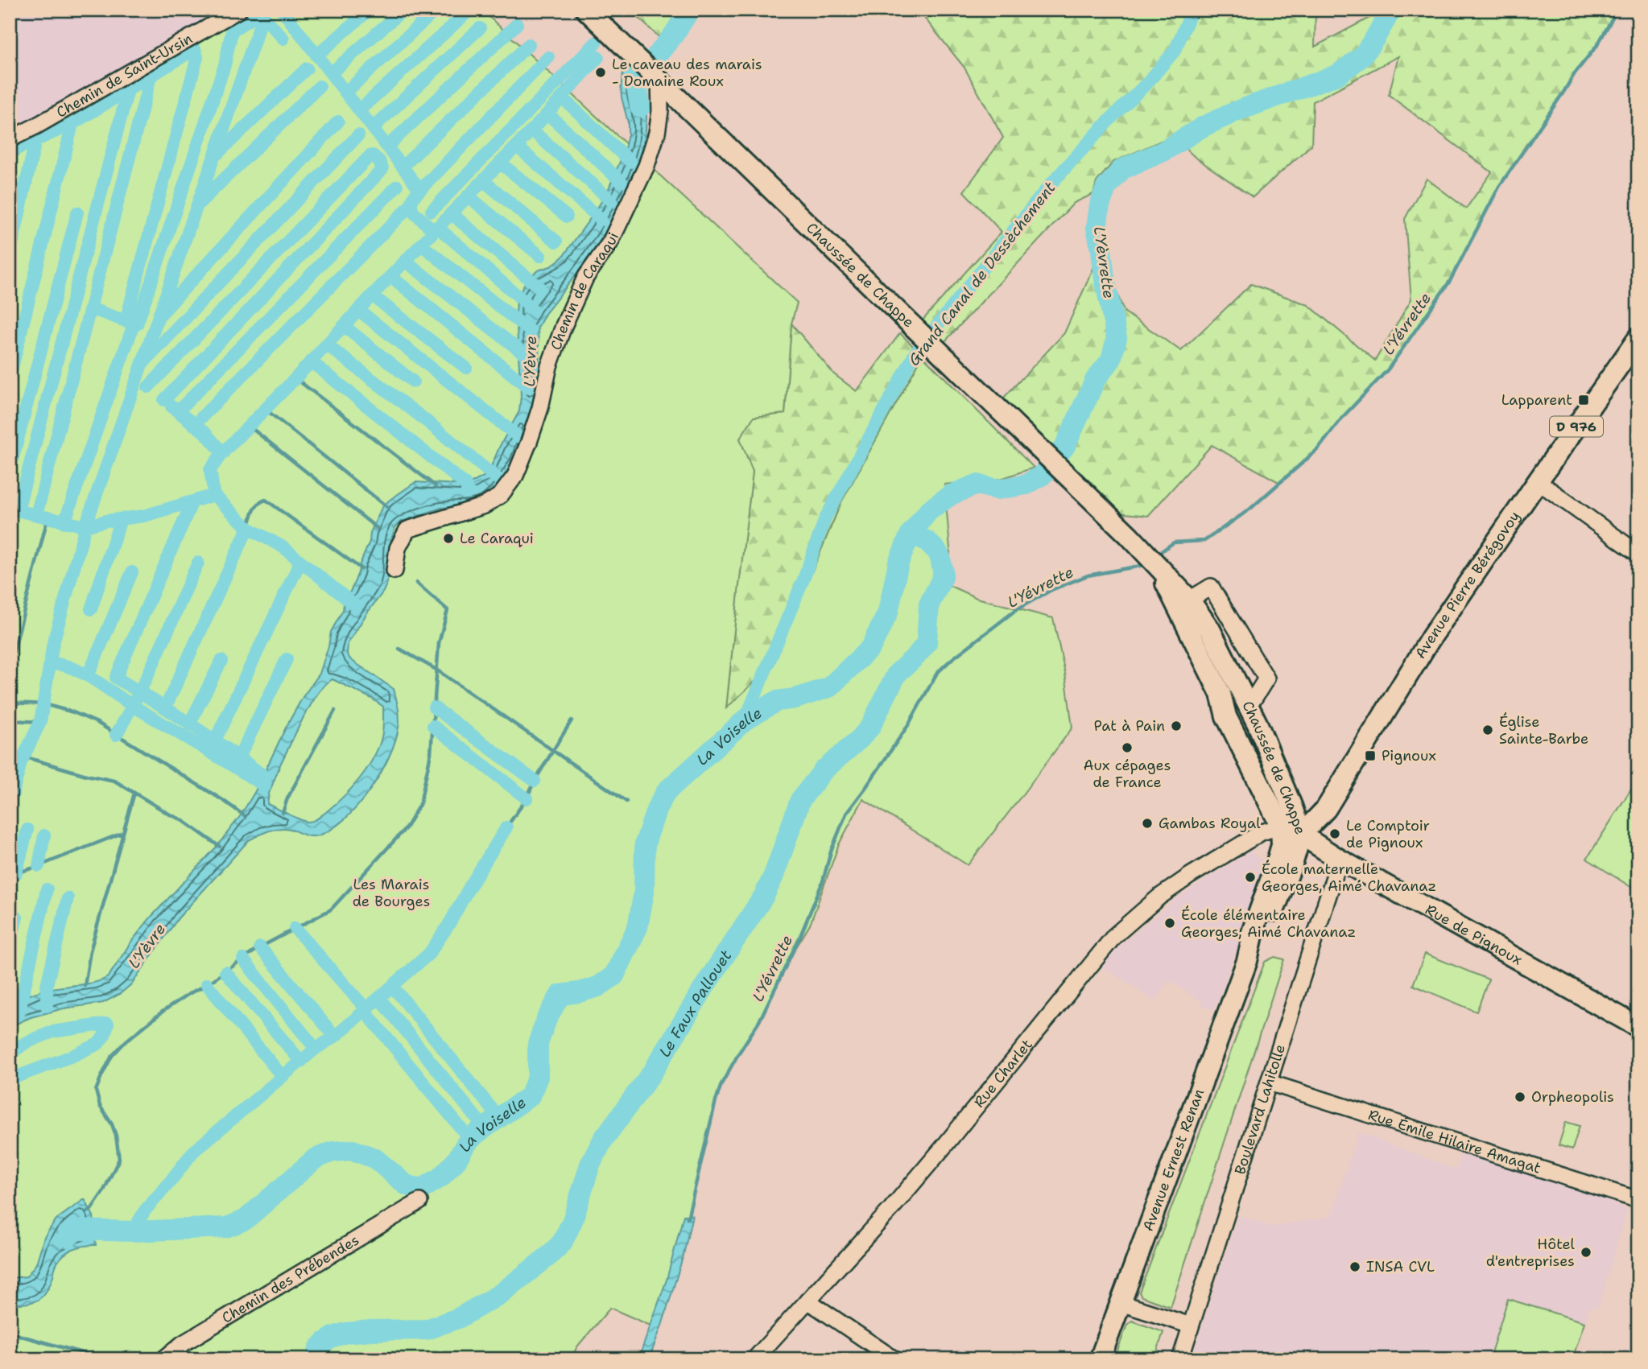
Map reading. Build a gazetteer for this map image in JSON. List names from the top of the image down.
{
  "streets": {
    "main road": [
      "Chaussée de Chappe",
      "D 976",
      "Avenue Pierre Bérégovoy",
      "Rue de Pignoux",
      "Avenue Ernest Renan"
    ],
    "street": [
      "Chemin de Saint-Ursin",
      "Chemin de Caraqui",
      "Rue Charlet",
      "Boulevard Lahitolle",
      "Rue Émile Hilaire Amagat",
      "Chemin des Prébendes"
    ]
  },
  "crossings": [
    ["Chaussée de Chappe", "Chemin de Caraqui"],
    ["Chaussée de Chappe", "Avenue Pierre Bérégovoy"],
    ["Chaussée de Chappe", "Rue de Pignoux"],
    ["Chaussée de Chappe", "Rue Charlet"],
    ["Chaussée de Chappe", "Avenue Ernest Renan"],
    ["Avenue Pierre Bérégovoy", "Rue de Pignoux"],
    ["Avenue Pierre Bérégovoy", "Avenue Ernest Renan"],
    ["Rue de Pignoux", "Boulevard Lahitolle"],
    ["Rue de Pignoux", "Avenue Ernest Renan"],
    ["Rue Charlet", "Avenue Ernest Renan"],
    ["Boulevard Lahitolle", "Rue Émile Hilaire Amagat"]
  ],
  "water": [
    "L'Yèvrette",
    "Grand Canal de Dessèchement",
    "L'Yévrette",
    "L'Yèvre",
    "La Voiselle",
    "Le Faux Pallouet"
  ],
  "parks": ["Les Marais de Bourges"],
  "places": {
    "other": [
      "Le caveau des marais - Domaine Roux",
      "Le Caraqui",
      "Pat à Pain",
      "Église Sainte-Barbe",
      "Aux cépages de France",
      "Gambas Royal",
      "Le Comptoir de Pignoux",
      "École maternelle Georges, Aimé Chavanaz",
      "École élémentaire Georges, Aimé Chavanaz",
      "Orpheopolis",
      "Hôtel d'entreprises",
      "INSA CVL"
    ],
    "transit": ["Lapparent", "Pignoux"]
  }
}
